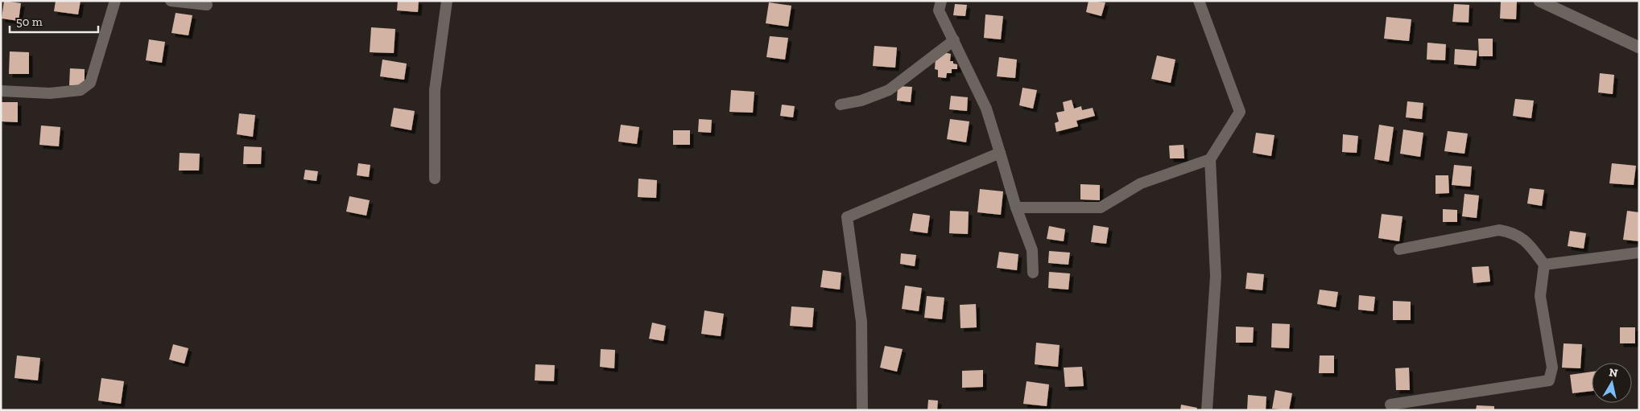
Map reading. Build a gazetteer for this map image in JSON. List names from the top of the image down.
{
  "scale_bar": "50 m",
  "north": "top"
}
